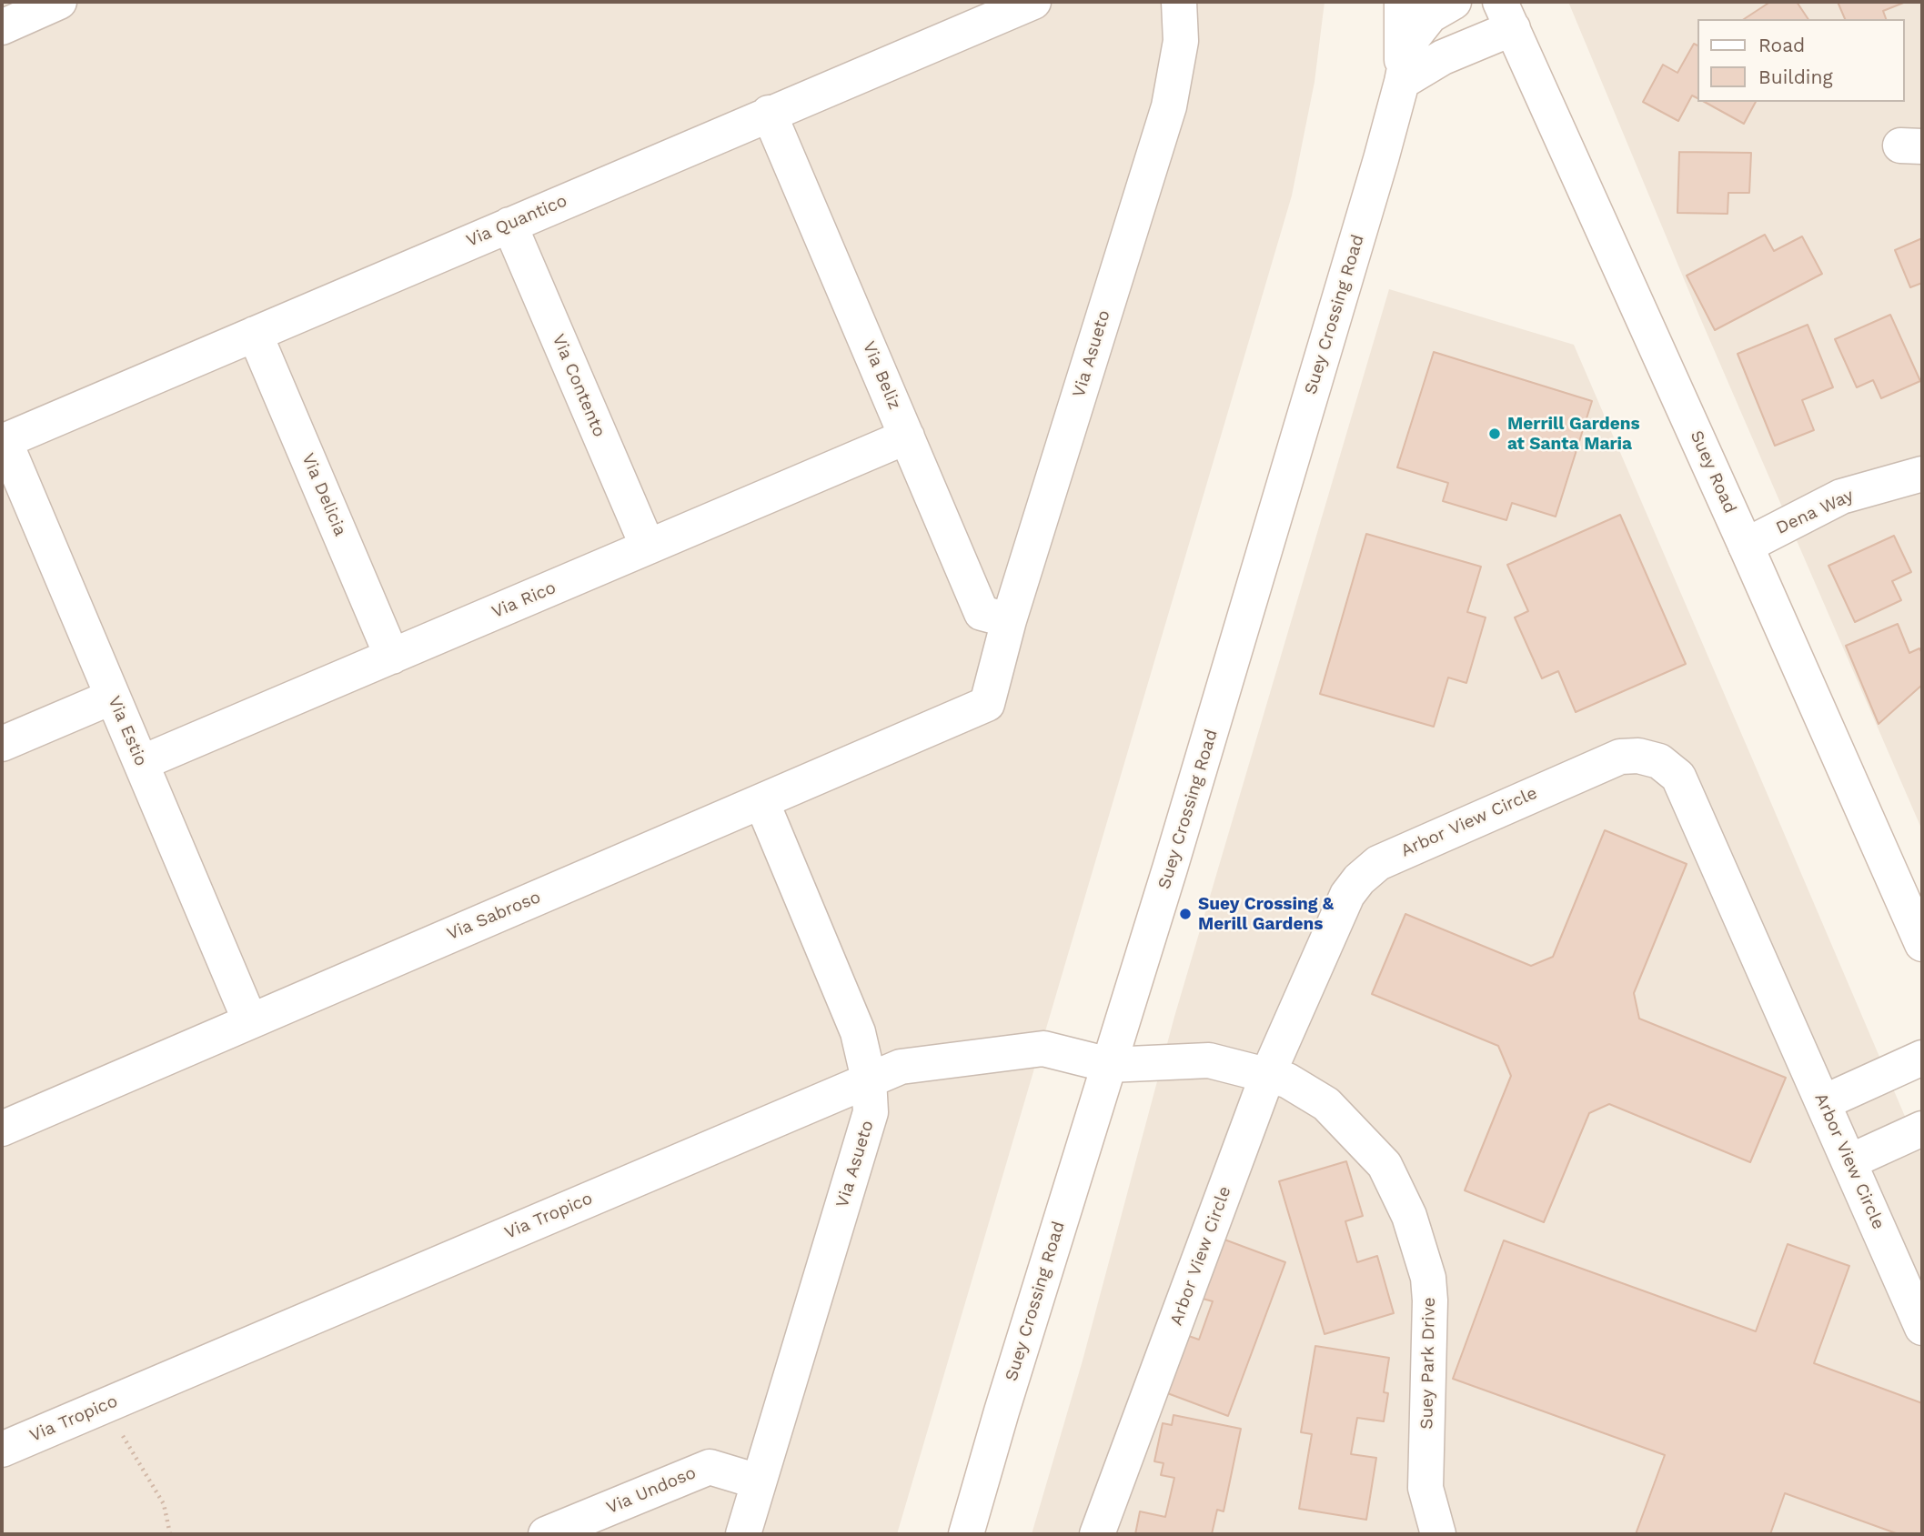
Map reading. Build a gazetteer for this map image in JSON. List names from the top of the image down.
{
  "streets": {
    "street": [
      "Via Quantico",
      "Suey Crossing Road",
      "Via Asueto",
      "Via Beliz",
      "Via Contento",
      "Suey Road",
      "Via Delicia",
      "Dena Way",
      "Via Rico",
      "Via Estio",
      "Arbor View Circle",
      "Via Sabroso",
      "Via Tropico",
      "Suey Park Drive",
      "Via Undoso"
    ]
  },
  "crossings": [
    ["Via Quantico", "Via Beliz"],
    ["Via Quantico", "Via Contento"],
    ["Via Quantico", "Via Delicia"],
    ["Via Quantico", "Via Estio"],
    ["Suey Crossing Road", "Via Tropico"],
    ["Suey Crossing Road", "Suey Park Drive"],
    ["Via Asueto", "Via Beliz"],
    ["Via Asueto", "Via Sabroso"],
    ["Via Asueto", "Via Tropico"],
    ["Via Asueto", "Via Undoso"],
    ["Via Beliz", "Via Rico"],
    ["Via Contento", "Via Rico"],
    ["Suey Road", "Dena Way"],
    ["Via Delicia", "Via Rico"],
    ["Via Rico", "Via Estio"],
    ["Via Estio", "Via Sabroso"],
    ["Arbor View Circle", "Suey Park Drive"],
    ["Via Tropico", "Suey Park Drive"]
  ],
  "places": ["Merrill Gardens at Santa Maria", "Suey Crossing & Merill Gardens"],
  "legend": ["Road", "Building"]
}
